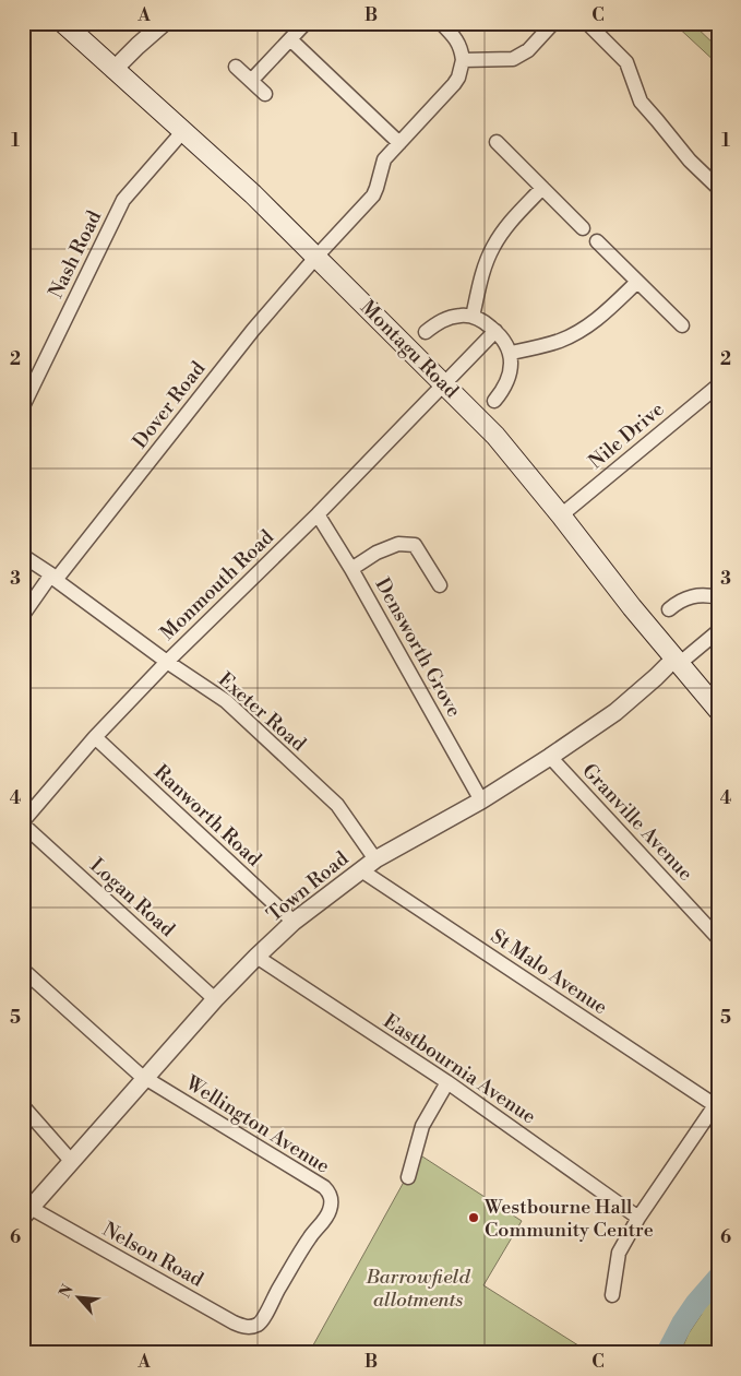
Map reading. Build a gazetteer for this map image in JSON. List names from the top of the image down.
{
  "streets": {
    "main road": ["Montagu Road"],
    "street": [
      "Nash Road",
      "Dover Road",
      "Nile Drive",
      "Monmouth Road",
      "Densworth Grove",
      "Exeter Road",
      "Ranworth Road",
      "Granville Avenue",
      "Town Road",
      "Logan Road",
      "St Malo Avenue",
      "Eastbournia Avenue",
      "Wellington Avenue",
      "Nelson Road"
    ]
  },
  "crossings": [
    ["Nash Road", "Montagu Road"],
    ["Montagu Road", "Dover Road"],
    ["Montagu Road", "Nile Drive"],
    ["Montagu Road", "Monmouth Road"],
    ["Montagu Road", "Town Road"],
    ["Dover Road", "Exeter Road"],
    ["Monmouth Road", "Densworth Grove"],
    ["Monmouth Road", "Exeter Road"],
    ["Monmouth Road", "Ranworth Road"],
    ["Monmouth Road", "Logan Road"],
    ["Densworth Grove", "Town Road"],
    ["Exeter Road", "Town Road"],
    ["Ranworth Road", "Town Road"],
    ["Granville Avenue", "Town Road"],
    ["Town Road", "Logan Road"],
    ["Town Road", "St Malo Avenue"],
    ["Town Road", "Eastbournia Avenue"],
    ["Town Road", "Wellington Avenue"],
    ["Town Road", "Nelson Road"],
    ["Wellington Avenue", "Nelson Road"]
  ],
  "parks": ["Barrowfield allotments"],
  "places": ["Westbourne Hall Community Centre"],
  "north": "top left",
  "grid": {
    "columns": ["A", "B", "C"],
    "rows": [
      "1",
      "2",
      "3",
      "4",
      "5",
      "6"
    ]
  }
}
